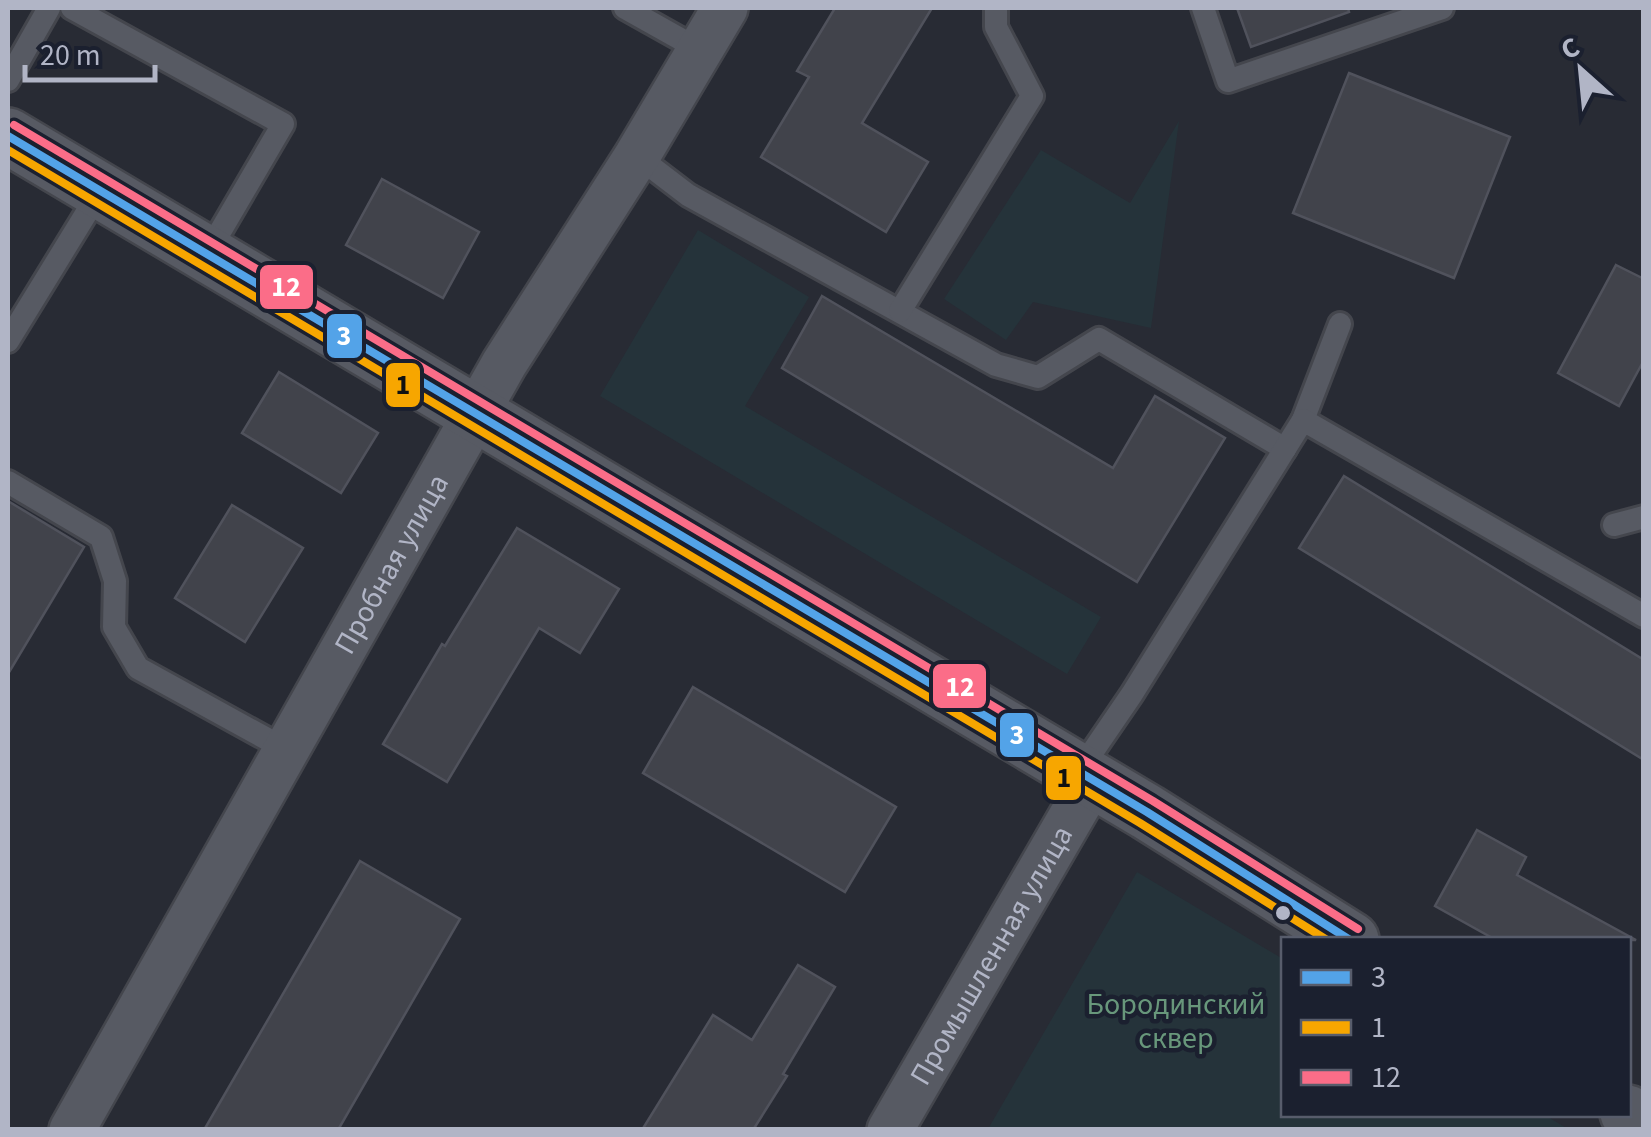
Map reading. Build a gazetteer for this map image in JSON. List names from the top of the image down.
{
  "streets": {
    "street": ["Пробная улица", "Промышленная улица"]
  },
  "parks": ["Бородинский сквер"],
  "lines": ["transit line 12", "transit line 3", "transit line 1"],
  "legend": ["3", "1", "12"],
  "scale_bar": "20 m",
  "north": "top left"
}
